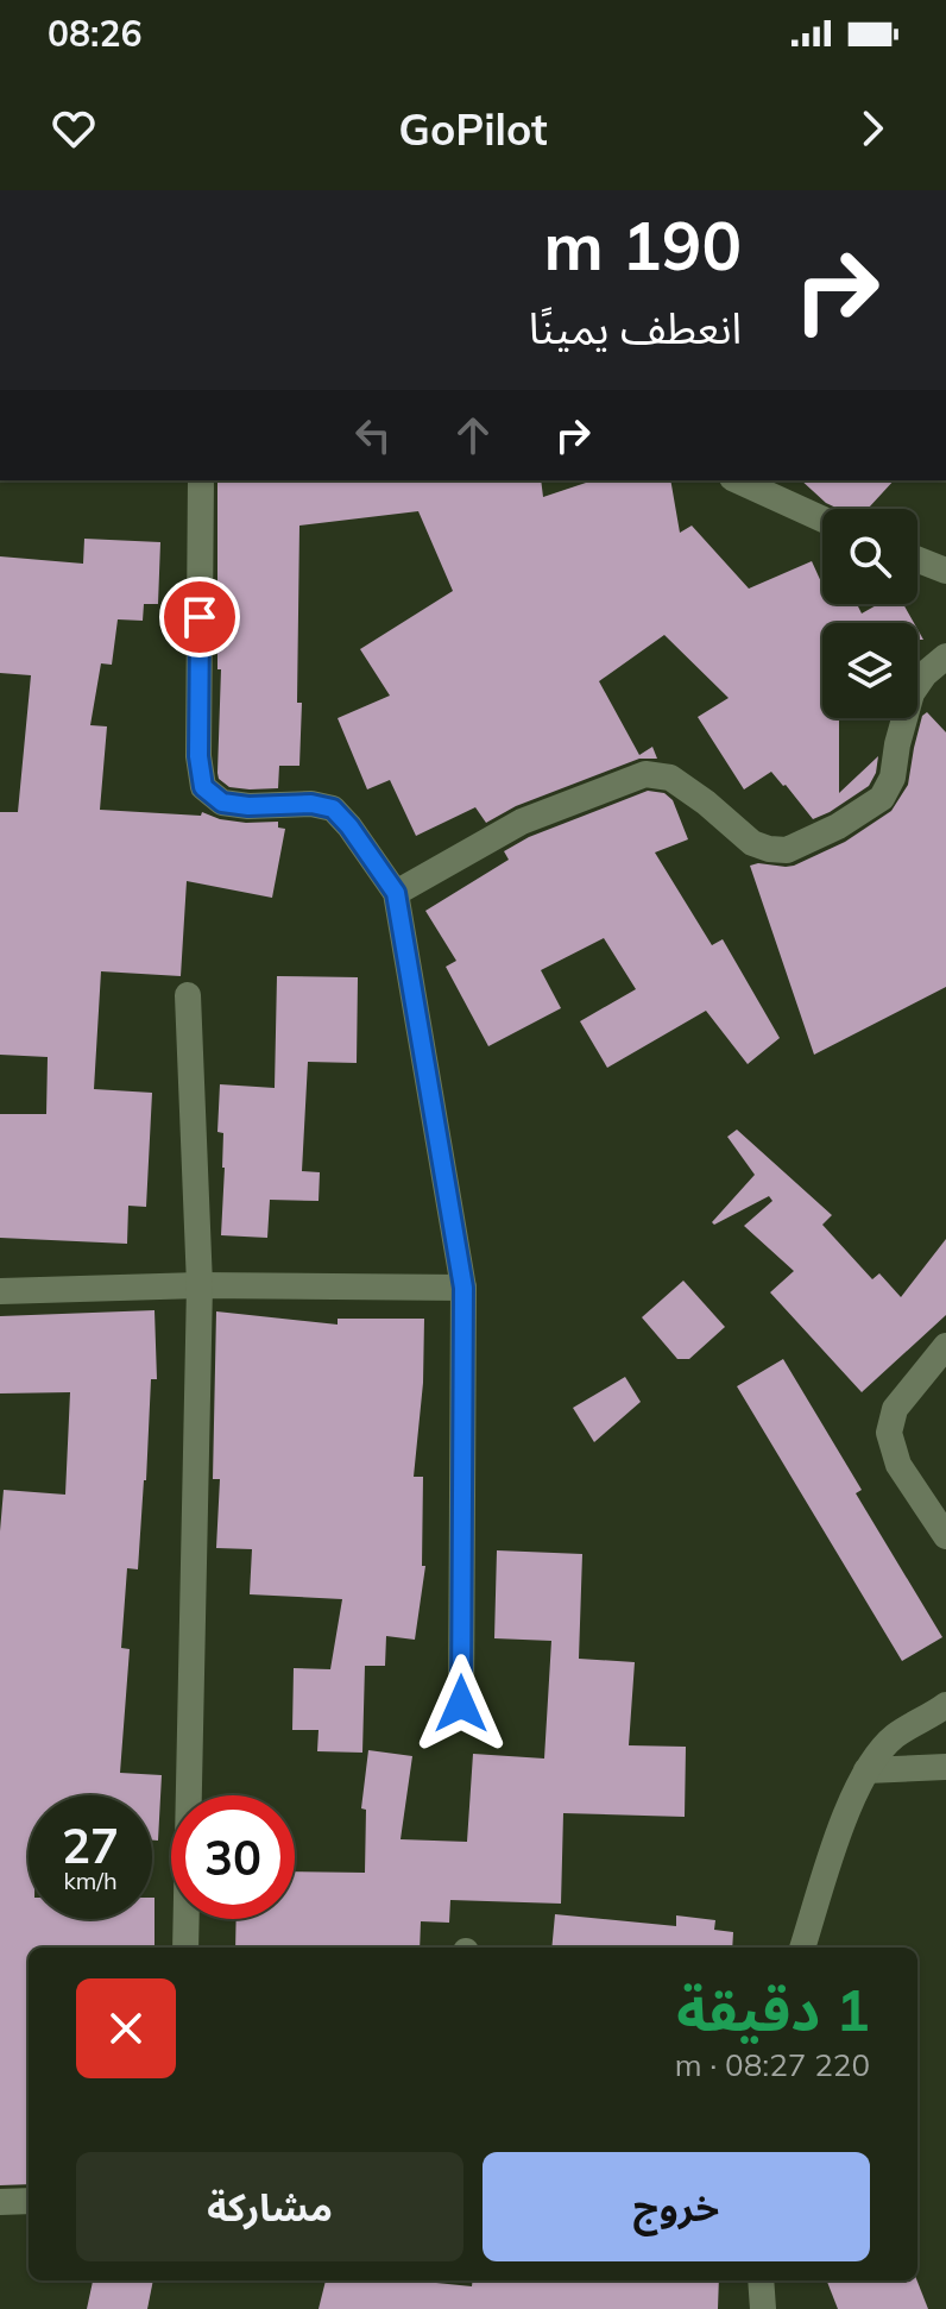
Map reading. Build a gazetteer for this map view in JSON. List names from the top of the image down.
{
  "page": {
    "status": "08:26",
    "header": "GoPilot",
    "turn": ["190 m", "انعطف يمينًا"],
    "speed": "27 km/h",
    "limit": "30",
    "heading": ["1 دقيقة", "220 m · 08:27"],
    "buttons": ["خروج", "مشاركة"]
  }
}
